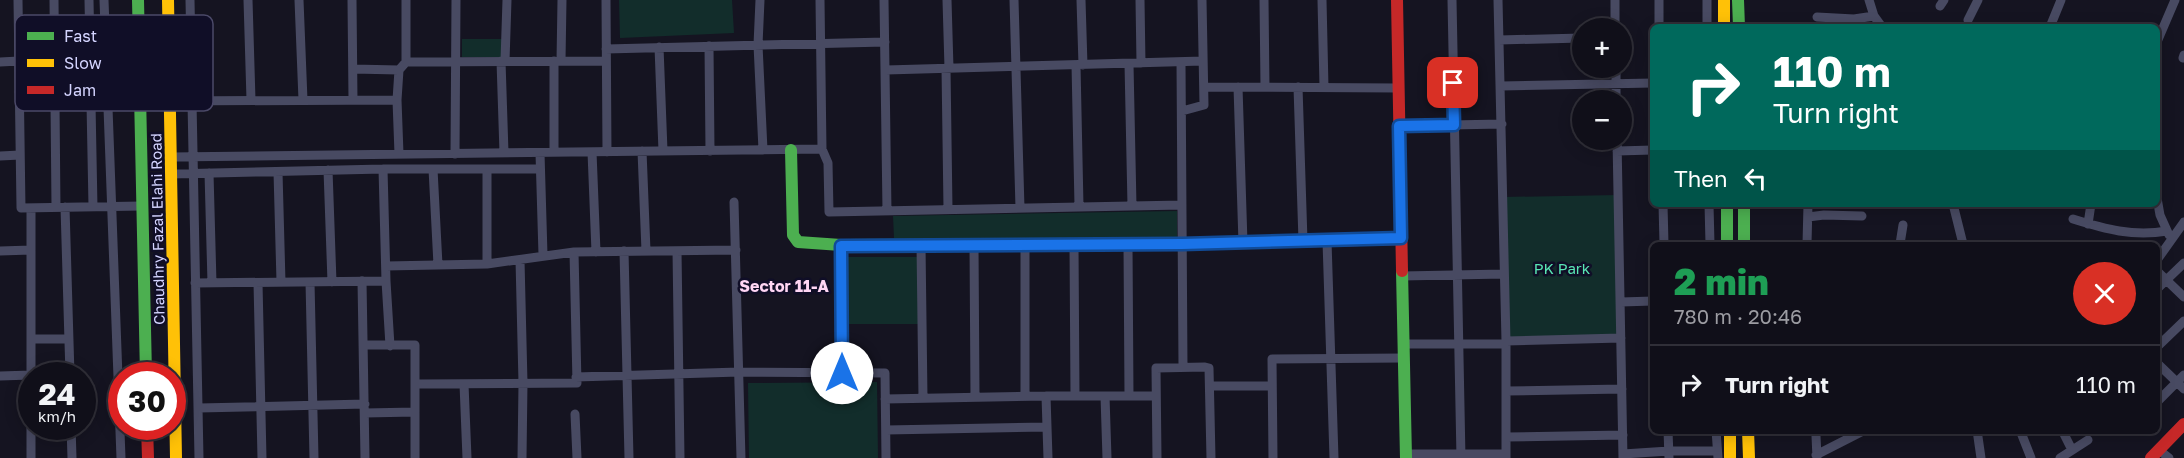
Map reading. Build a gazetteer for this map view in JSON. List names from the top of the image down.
{
  "streets": {
    "main road": ["Chaudhry Fazal Elahi Road"]
  },
  "districts": ["Sector 11-A"],
  "parks": ["PK Park"],
  "legend": ["Fast", "Slow", "Jam"],
  "page": {
    "map_buttons": ["+", "−"],
    "turn": ["110 m", "Turn right"],
    "then": "Then",
    "heading": ["2 min", "780 m · 20:46"],
    "list": [
      {
        "name": "Turn right",
        "value": "110 m"
      }
    ],
    "speed": "24 km/h",
    "limit": "30"
  }
}
